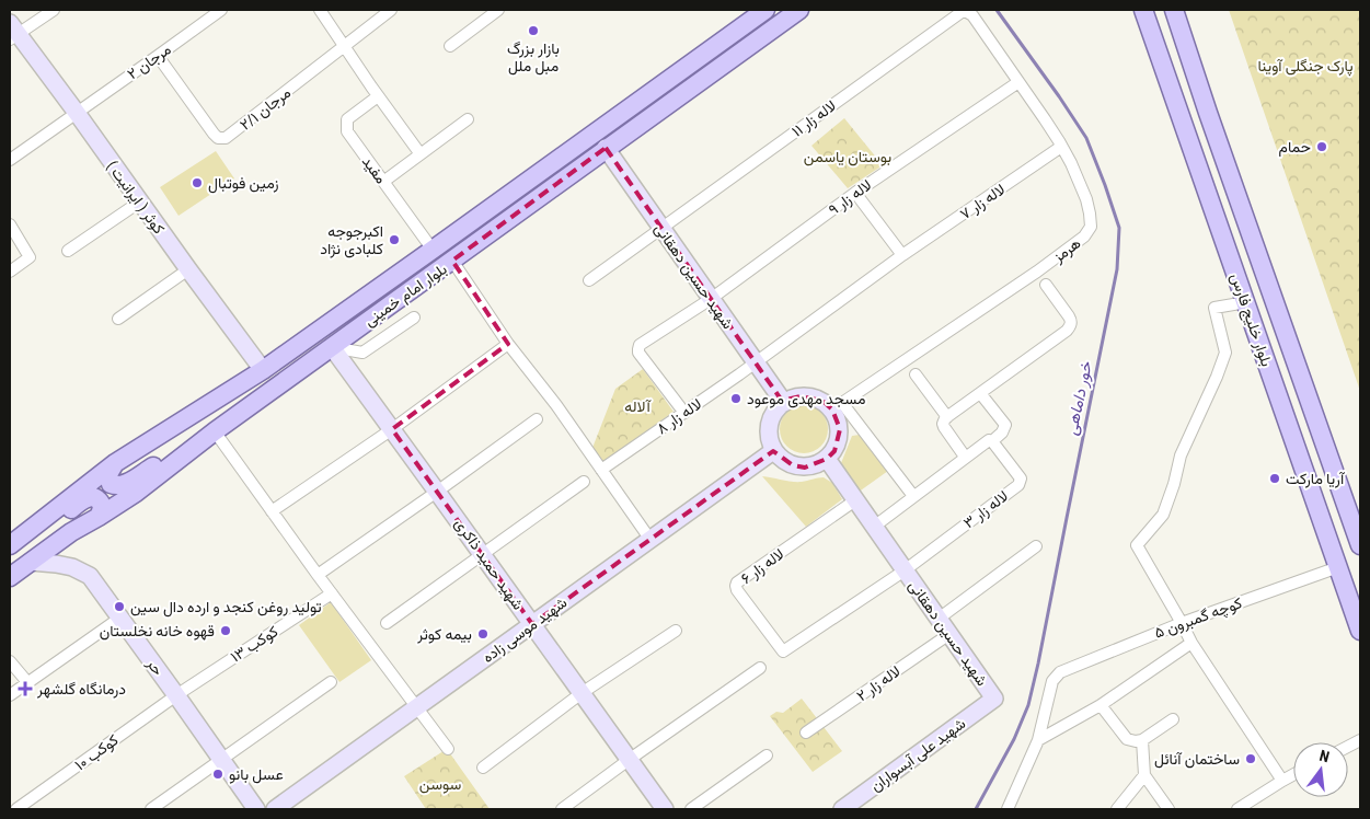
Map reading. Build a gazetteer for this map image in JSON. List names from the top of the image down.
{
  "streets": {
    "main road": ["بلوار امام خمینی", "بلوار خلیج فارس"],
    "street": [
      "مرجان ۲",
      "مرجان ۲/۱",
      "لاله زار ۱۱",
      "مفید",
      "کوثر ( ایرانیت )",
      "لاله زار ۹",
      "لاله زار ۷",
      "هرمز",
      "شهید حسین دهقانی",
      "لاله زار ۸",
      "لاله زار ۳",
      "شهید حمید ذاکری",
      "لاله زار ۶",
      "کوچه گمبرون ۵",
      "شهید موسی زاده",
      "کوکب ۱۳",
      "حر",
      "لاله زار ۲",
      "کوکب ۱۰",
      "شهید علی آبسواران"
    ]
  },
  "crossings": [
    ["مرجان ۲", "مرجان ۲/۱"],
    ["مرجان ۲", "کوثر ( ایرانیت )"],
    ["لاله زار ۱۱", "هرمز"],
    ["لاله زار ۱۱", "شهید حسین دهقانی"],
    ["مفید", "بلوار امام خمینی"],
    ["کوثر ( ایرانیت )", "بلوار امام خمینی"],
    ["لاله زار ۹", "هرمز"],
    ["لاله زار ۹", "شهید حسین دهقانی"],
    ["لاله زار ۹", "لاله زار ۸"],
    ["لاله زار ۷", "هرمز"],
    ["لاله زار ۷", "شهید حسین دهقانی"],
    ["لاله زار ۷", "لاله زار ۸"],
    ["هرمز", "شهید حسین دهقانی"],
    ["هرمز", "شهید موسی زاده"],
    ["شهید حسین دهقانی", "بلوار امام خمینی"],
    ["شهید حسین دهقانی", "لاله زار ۸"],
    ["شهید حسین دهقانی", "لاله زار ۳"],
    ["شهید حسین دهقانی", "لاله زار ۶"],
    ["شهید حسین دهقانی", "شهید موسی زاده"],
    ["شهید حسین دهقانی", "لاله زار ۲"],
    ["شهید حسین دهقانی", "شهید علی آبسواران"],
    ["بلوار امام خمینی", "شهید حمید ذاکری"],
    ["بلوار امام خمینی", "حر"],
    ["بلوار خلیج فارس", "کوچه گمبرون ۵"],
    ["لاله زار ۳", "لاله زار ۶"],
    ["شهید حمید ذاکری", "شهید موسی زاده"],
    ["کوکب ۱۳", "حر"],
    ["کوکب ۱۳", "کوکب ۱۰"],
    ["حر", "کوکب ۱۰"]
  ],
  "water": ["خور داماهی"],
  "parks": [
    "پارک جنگلی آوینا",
    "بوستان یاسمن",
    "آلاله",
    "سوسن"
  ],
  "places": {
    "other": [
      "بازار بزرگ مبل ملل",
      "حمام",
      "زمین فوتبال",
      "اکبرجوجه کلبادی نژاد",
      "مسجد مهدی موعود",
      "آریا مارکت",
      "تولید روغن کنجد و ارده دال سین",
      "قهوه خانه نخلستان",
      "بیمه کوثر",
      "ساختمان آنائل",
      "عسل بانو"
    ],
    "health": ["درمانگاه گلشهر"]
  },
  "north": "top"
}
